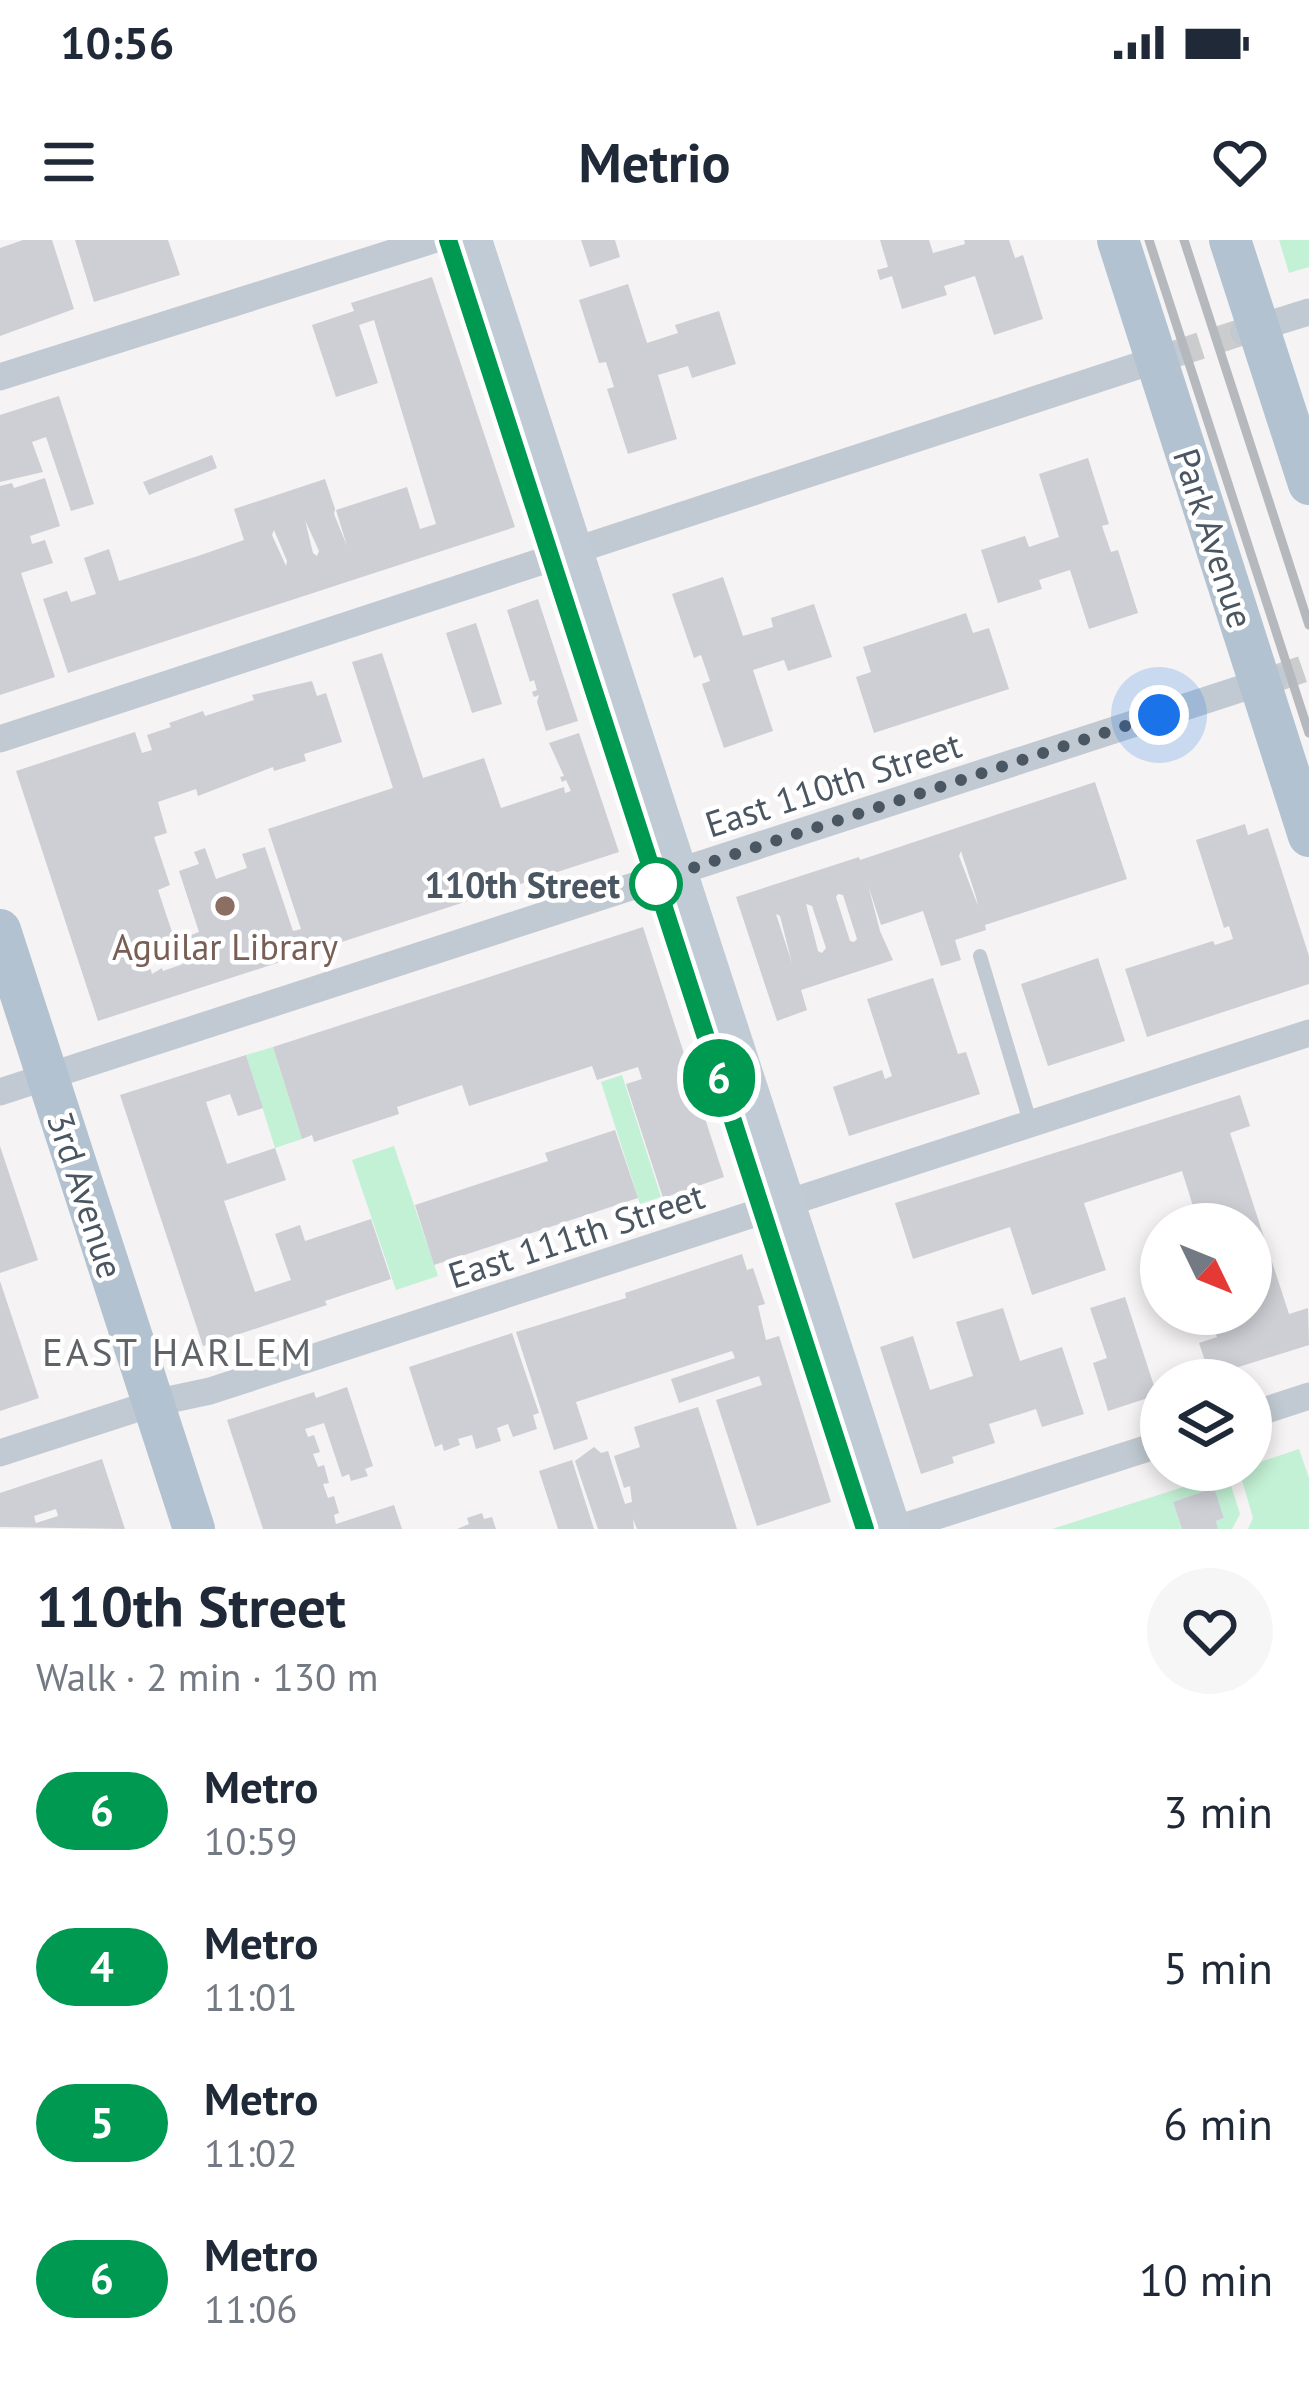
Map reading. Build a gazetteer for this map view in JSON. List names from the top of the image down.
{
  "streets": {
    "main road": ["Park Avenue", "3rd Avenue"],
    "street": ["East 110th Street", "East 111th Street"]
  },
  "crossings": [
    ["Park Avenue", "East 110th Street"],
    ["East 110th Street", "3rd Avenue"],
    ["3rd Avenue", "East 111th Street"]
  ],
  "districts": ["EAST HARLEM"],
  "places": ["110th Street", "Aguilar Library"],
  "lines": ["metro line 6"],
  "north": "bottom right",
  "page": {
    "status": "10:56",
    "header": "Metrio",
    "on_map": "6",
    "heading": ["110th Street", "Walk · 2 min · 130 m"],
    "list": [
      {
        "mark": "6",
        "name": "Metro",
        "note": "10:59",
        "value": "3 min"
      },
      {
        "mark": "4",
        "name": "Metro",
        "note": "11:01",
        "value": "5 min"
      },
      {
        "mark": "5",
        "name": "Metro",
        "note": "11:02",
        "value": "6 min"
      },
      {
        "mark": "6",
        "name": "Metro",
        "note": "11:06",
        "value": "10 min"
      }
    ]
  }
}
